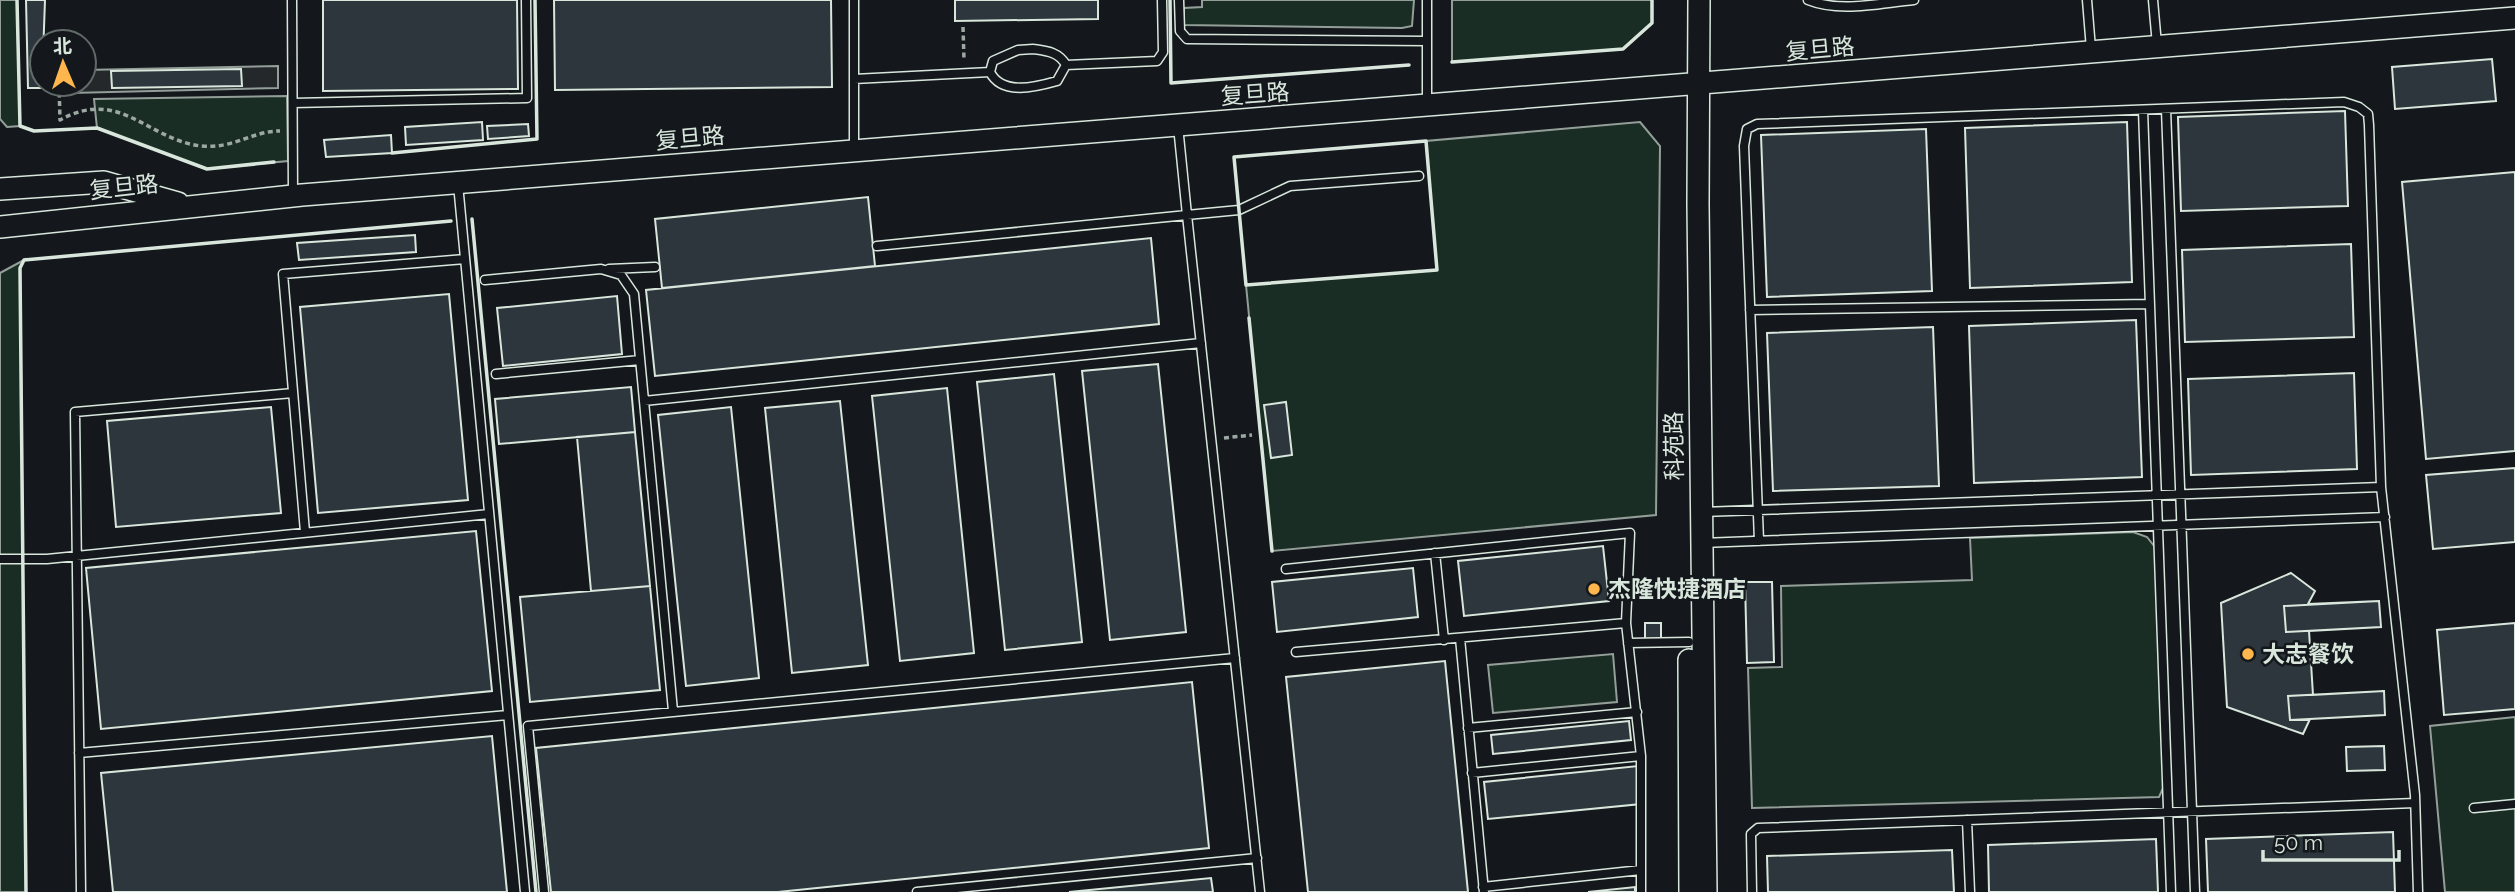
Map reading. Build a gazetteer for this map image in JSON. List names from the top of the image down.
{
  "streets": {
    "street": ["复旦路", "科苑路"]
  },
  "crossings": [
    ["复旦路", "科苑路"]
  ],
  "places": ["杰隆快捷酒店", "大志餐饮"],
  "scale_bar": "50 m",
  "north": "top"
}
